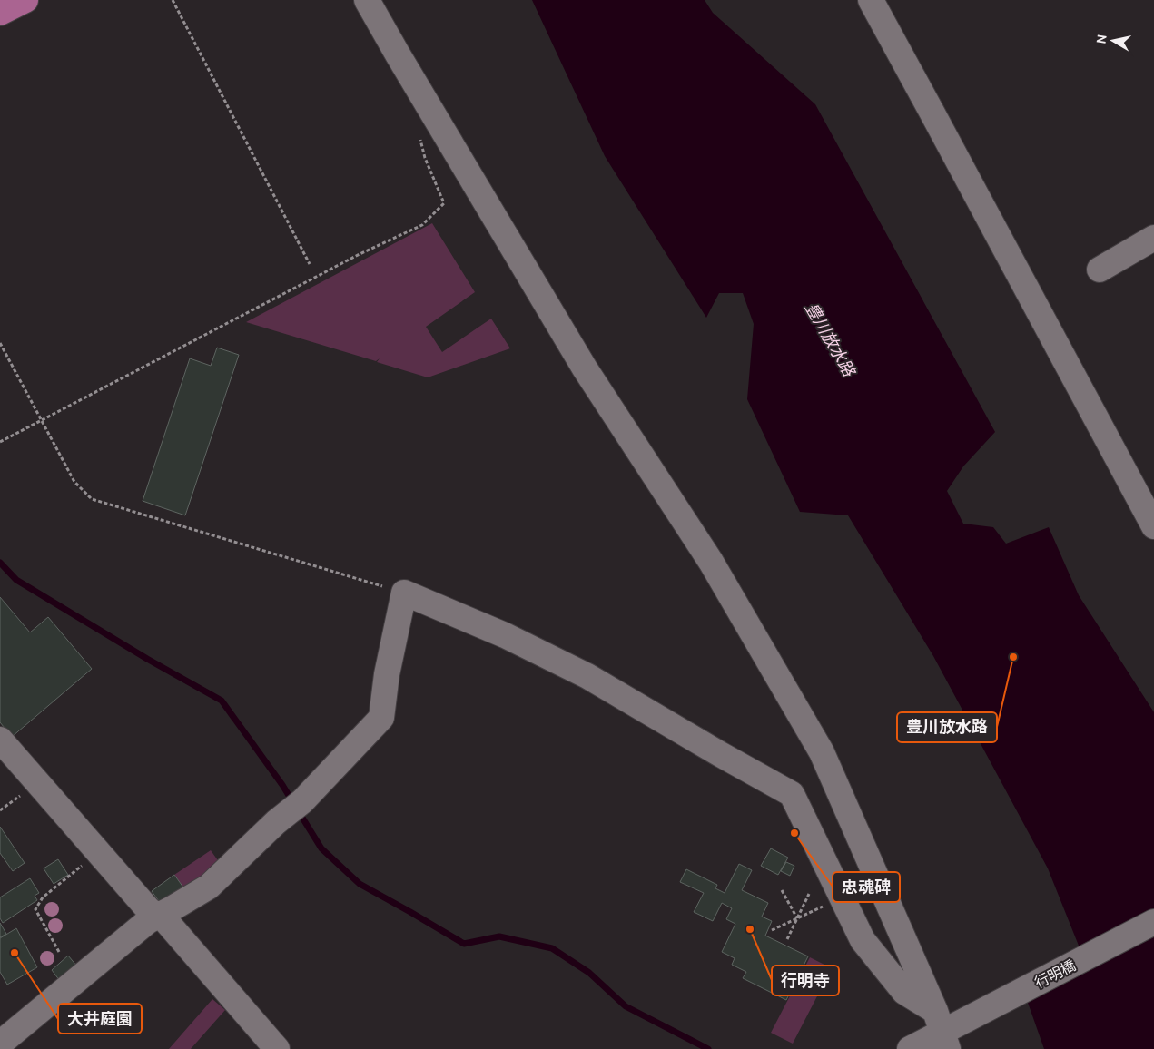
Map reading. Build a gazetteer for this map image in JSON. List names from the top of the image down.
{
  "streets": {
    "street": ["行明橋"]
  },
  "water": ["豊川放水路"],
  "places": [
    "豊川放水路",
    "忠魂碑",
    "行明寺",
    "大井庭園"
  ],
  "north": "left"
}
